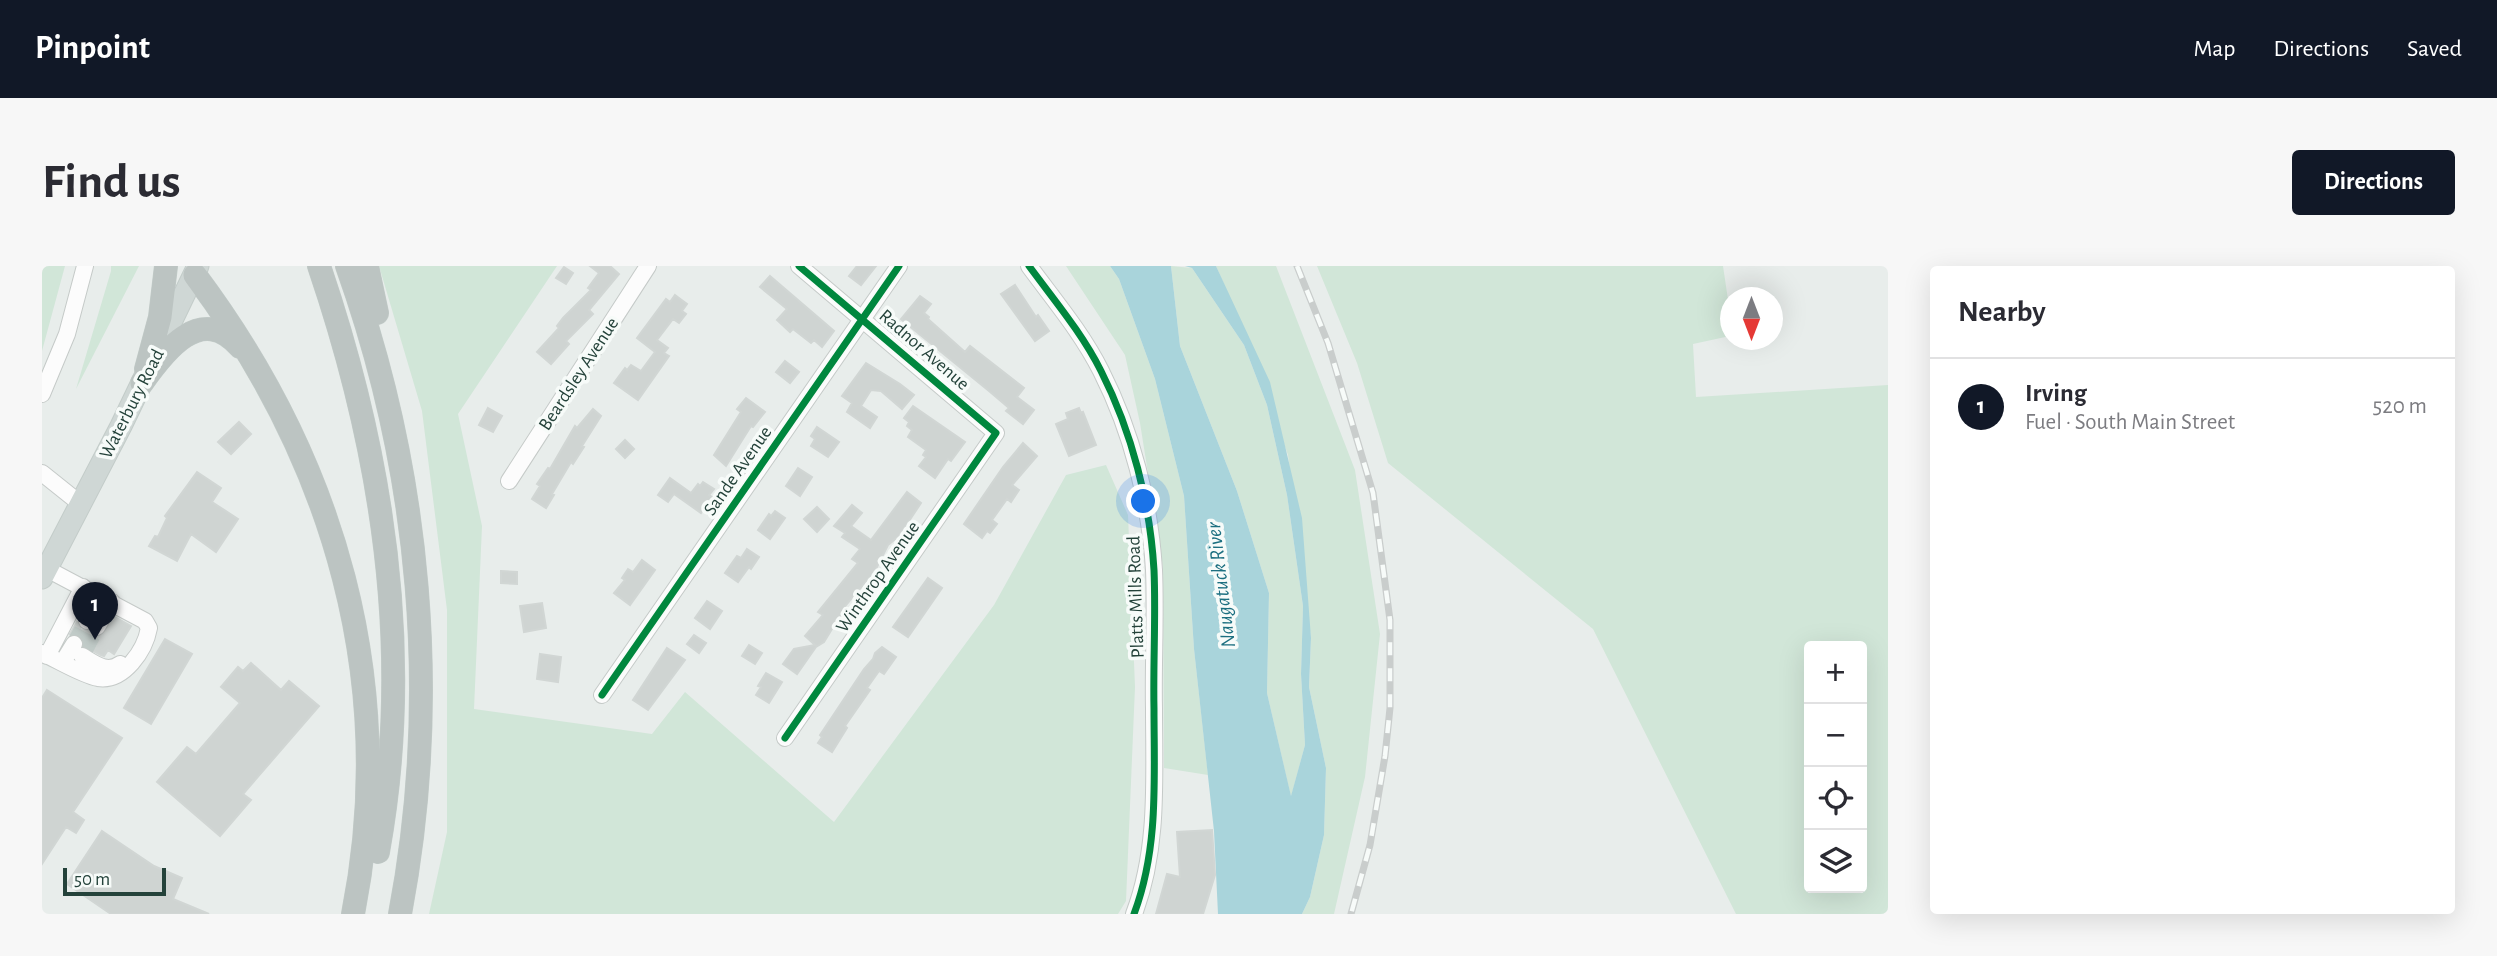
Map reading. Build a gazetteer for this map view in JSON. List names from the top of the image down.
{
  "streets": {
    "main road": ["Waterbury Road"],
    "street": [
      "Radnor Avenue",
      "Beardsley Avenue",
      "Sande Avenue",
      "Winthrop Avenue",
      "Platts Mills Road"
    ]
  },
  "crossings": [
    ["Radnor Avenue", "Sande Avenue"],
    ["Radnor Avenue", "Winthrop Avenue"]
  ],
  "water": ["Naugatuck River"],
  "scale_bar": "50 m",
  "north": "bottom",
  "page": {
    "header": "Pinpoint",
    "nav": ["Map", "Directions", "Saved"],
    "buttons": "Directions",
    "title": "Find us",
    "heading": "Nearby",
    "list": [
      {
        "mark": "1",
        "name": "Irving",
        "note": "Fuel · South Main Street",
        "value": "520 m"
      }
    ],
    "pins": "1",
    "map_buttons": ["+", "−"],
    "scale": "50 m"
  }
}
